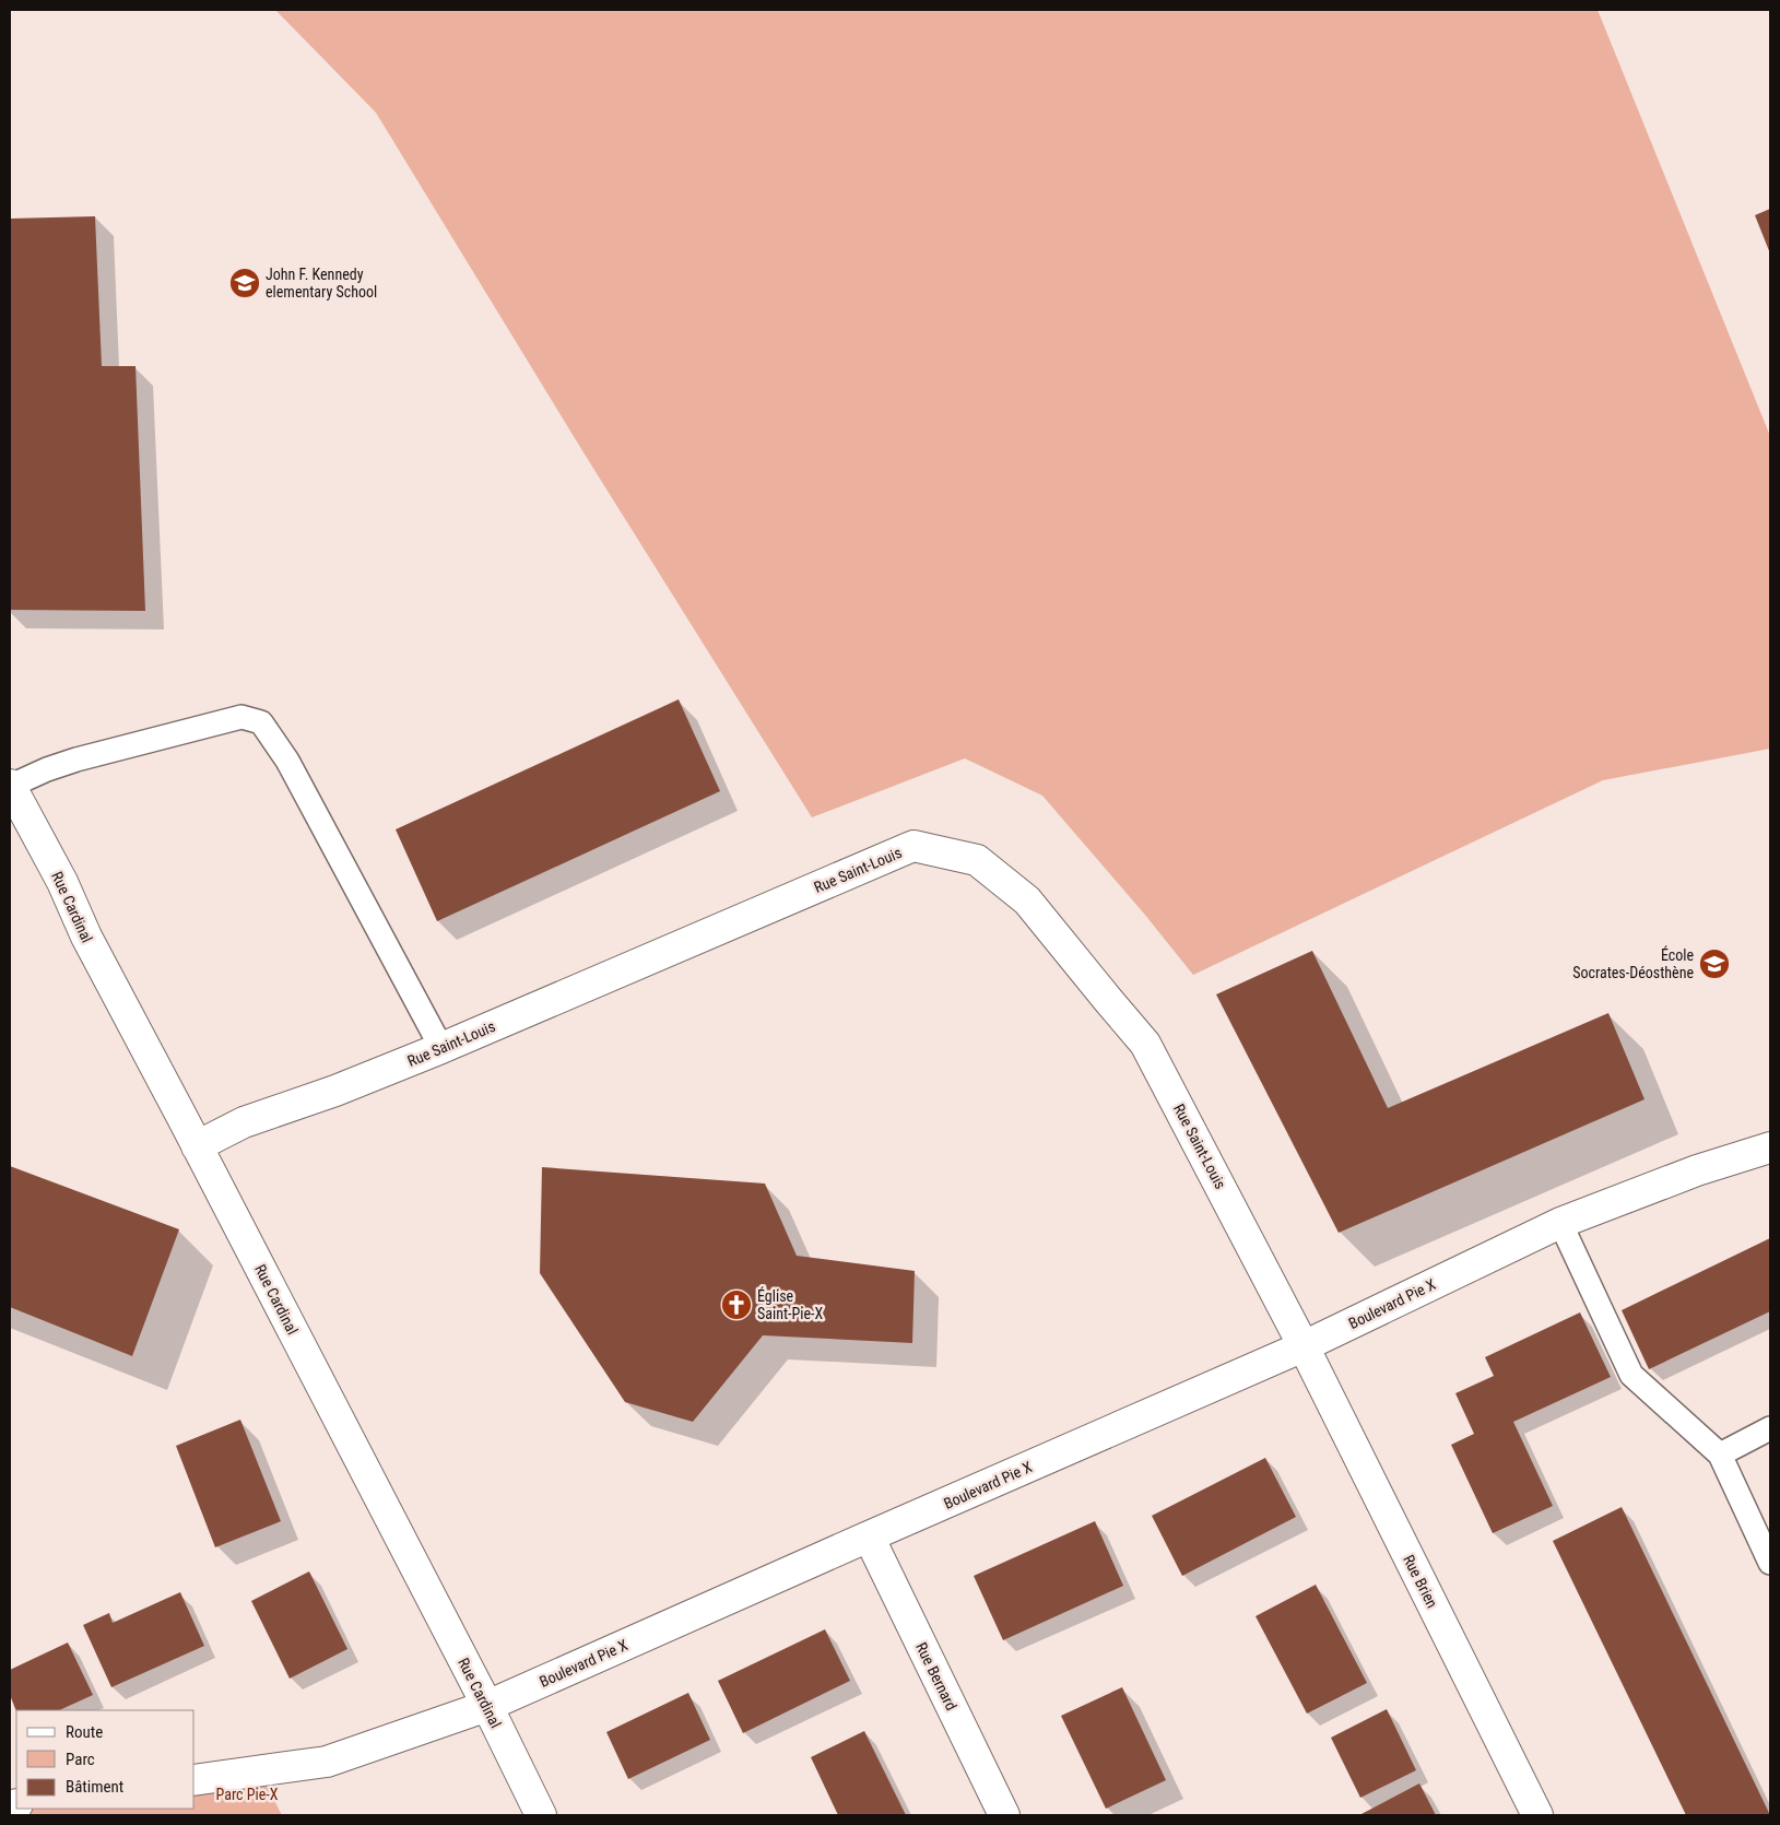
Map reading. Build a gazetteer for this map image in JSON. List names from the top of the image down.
{
  "streets": {
    "street": [
      "Rue Saint-Louis",
      "Rue Cardinal",
      "Boulevard Pie X",
      "Rue Brien",
      "Rue Bernard"
    ]
  },
  "crossings": [
    ["Rue Saint-Louis", "Rue Cardinal"],
    ["Rue Saint-Louis", "Boulevard Pie X"],
    ["Rue Saint-Louis", "Rue Brien"],
    ["Rue Cardinal", "Boulevard Pie X"],
    ["Boulevard Pie X", "Rue Brien"],
    ["Boulevard Pie X", "Rue Bernard"]
  ],
  "parks": ["Parc Pie-X"],
  "places": {
    "school or university": ["John F. Kennedy elementary School", "École Socrates-Déosthène"],
    "church": ["Église Saint-Pie-X"]
  },
  "legend": ["Route", "Parc", "Bâtiment"]
}
